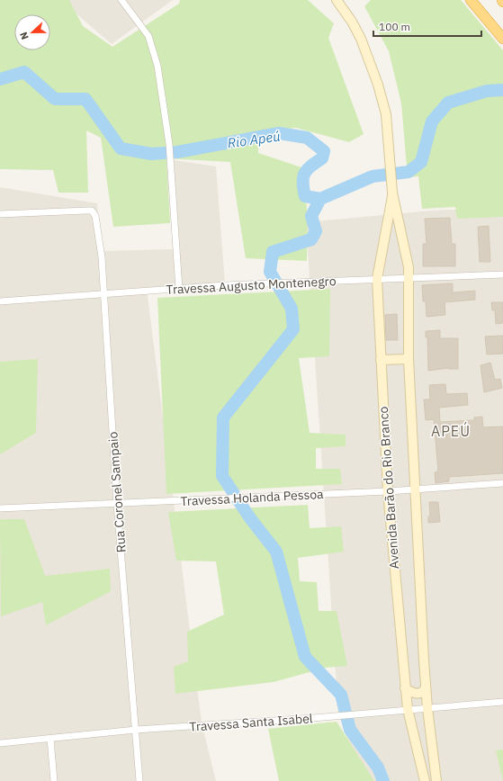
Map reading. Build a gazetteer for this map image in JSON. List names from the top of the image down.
{
  "streets": {
    "main road": ["Avenida Barão do Rio Branco"],
    "street": [
      "Travessa Augusto Montenegro",
      "Rua Coronel Sampaio",
      "Travessa Holanda Pessoa",
      "Travessa Santa Isabel"
    ]
  },
  "crossings": [
    ["Travessa Augusto Montenegro", "Avenida Barão do Rio Branco"],
    ["Travessa Augusto Montenegro", "Rua Coronel Sampaio"],
    ["Avenida Barão do Rio Branco", "Travessa Holanda Pessoa"],
    ["Avenida Barão do Rio Branco", "Travessa Santa Isabel"],
    ["Rua Coronel Sampaio", "Travessa Holanda Pessoa"],
    ["Rua Coronel Sampaio", "Travessa Santa Isabel"]
  ],
  "districts": ["APEÚ"],
  "water": ["Rio Apeú"],
  "scale_bar": "100 m",
  "north": "left"
}
